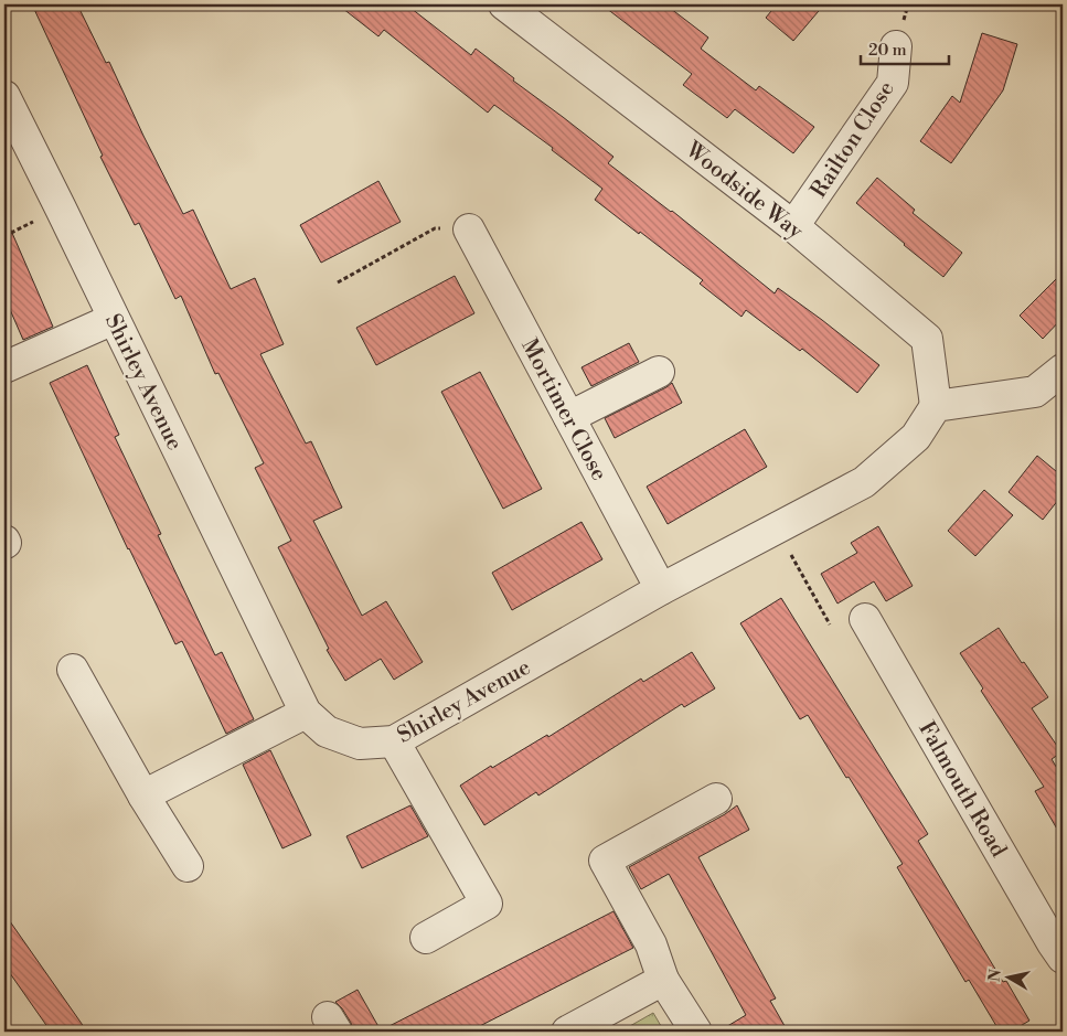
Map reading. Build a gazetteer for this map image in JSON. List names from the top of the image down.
{
  "streets": {
    "street": [
      "Railton Close",
      "Woodside Way",
      "Shirley Avenue",
      "Mortimer Close",
      "Falmouth Road"
    ]
  },
  "crossings": [
    ["Railton Close", "Woodside Way"],
    ["Woodside Way", "Shirley Avenue"],
    ["Shirley Avenue", "Mortimer Close"]
  ],
  "scale_bar": "20 m",
  "north": "left"
}
